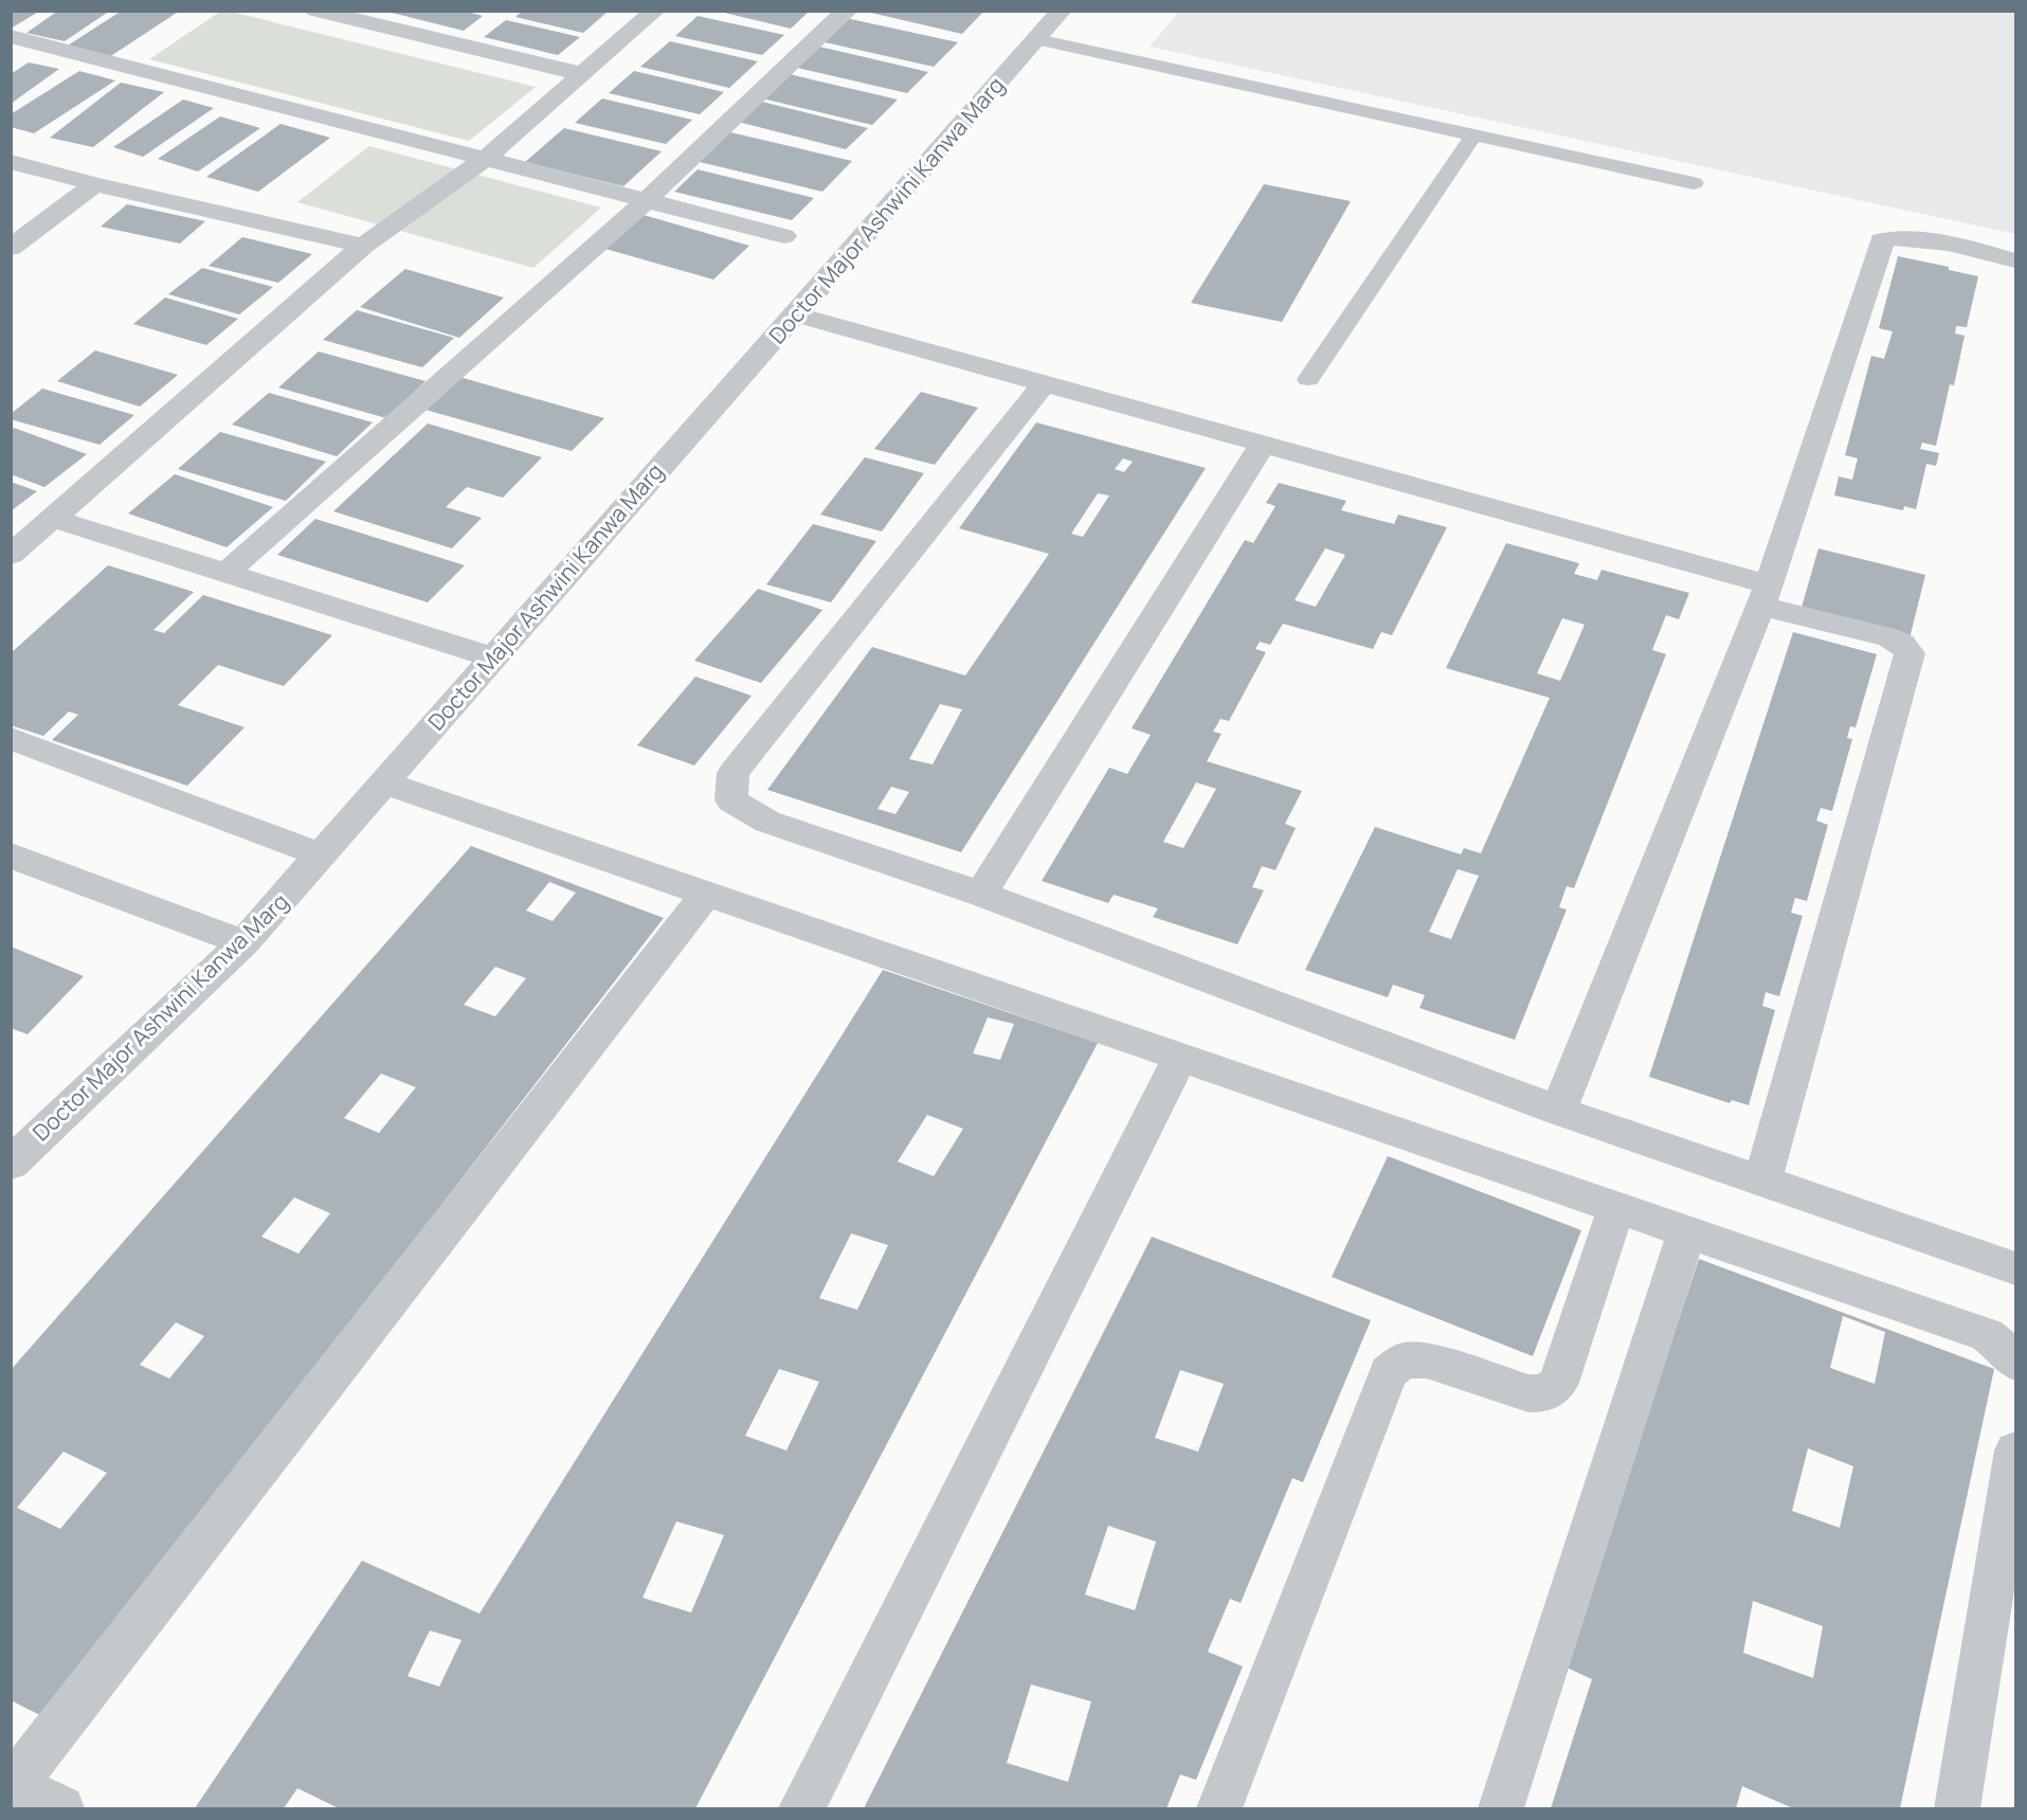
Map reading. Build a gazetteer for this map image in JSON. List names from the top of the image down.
{
  "streets": {
    "street": ["Doctor Major Ashwini Kanwa Marg"]
  }
}
